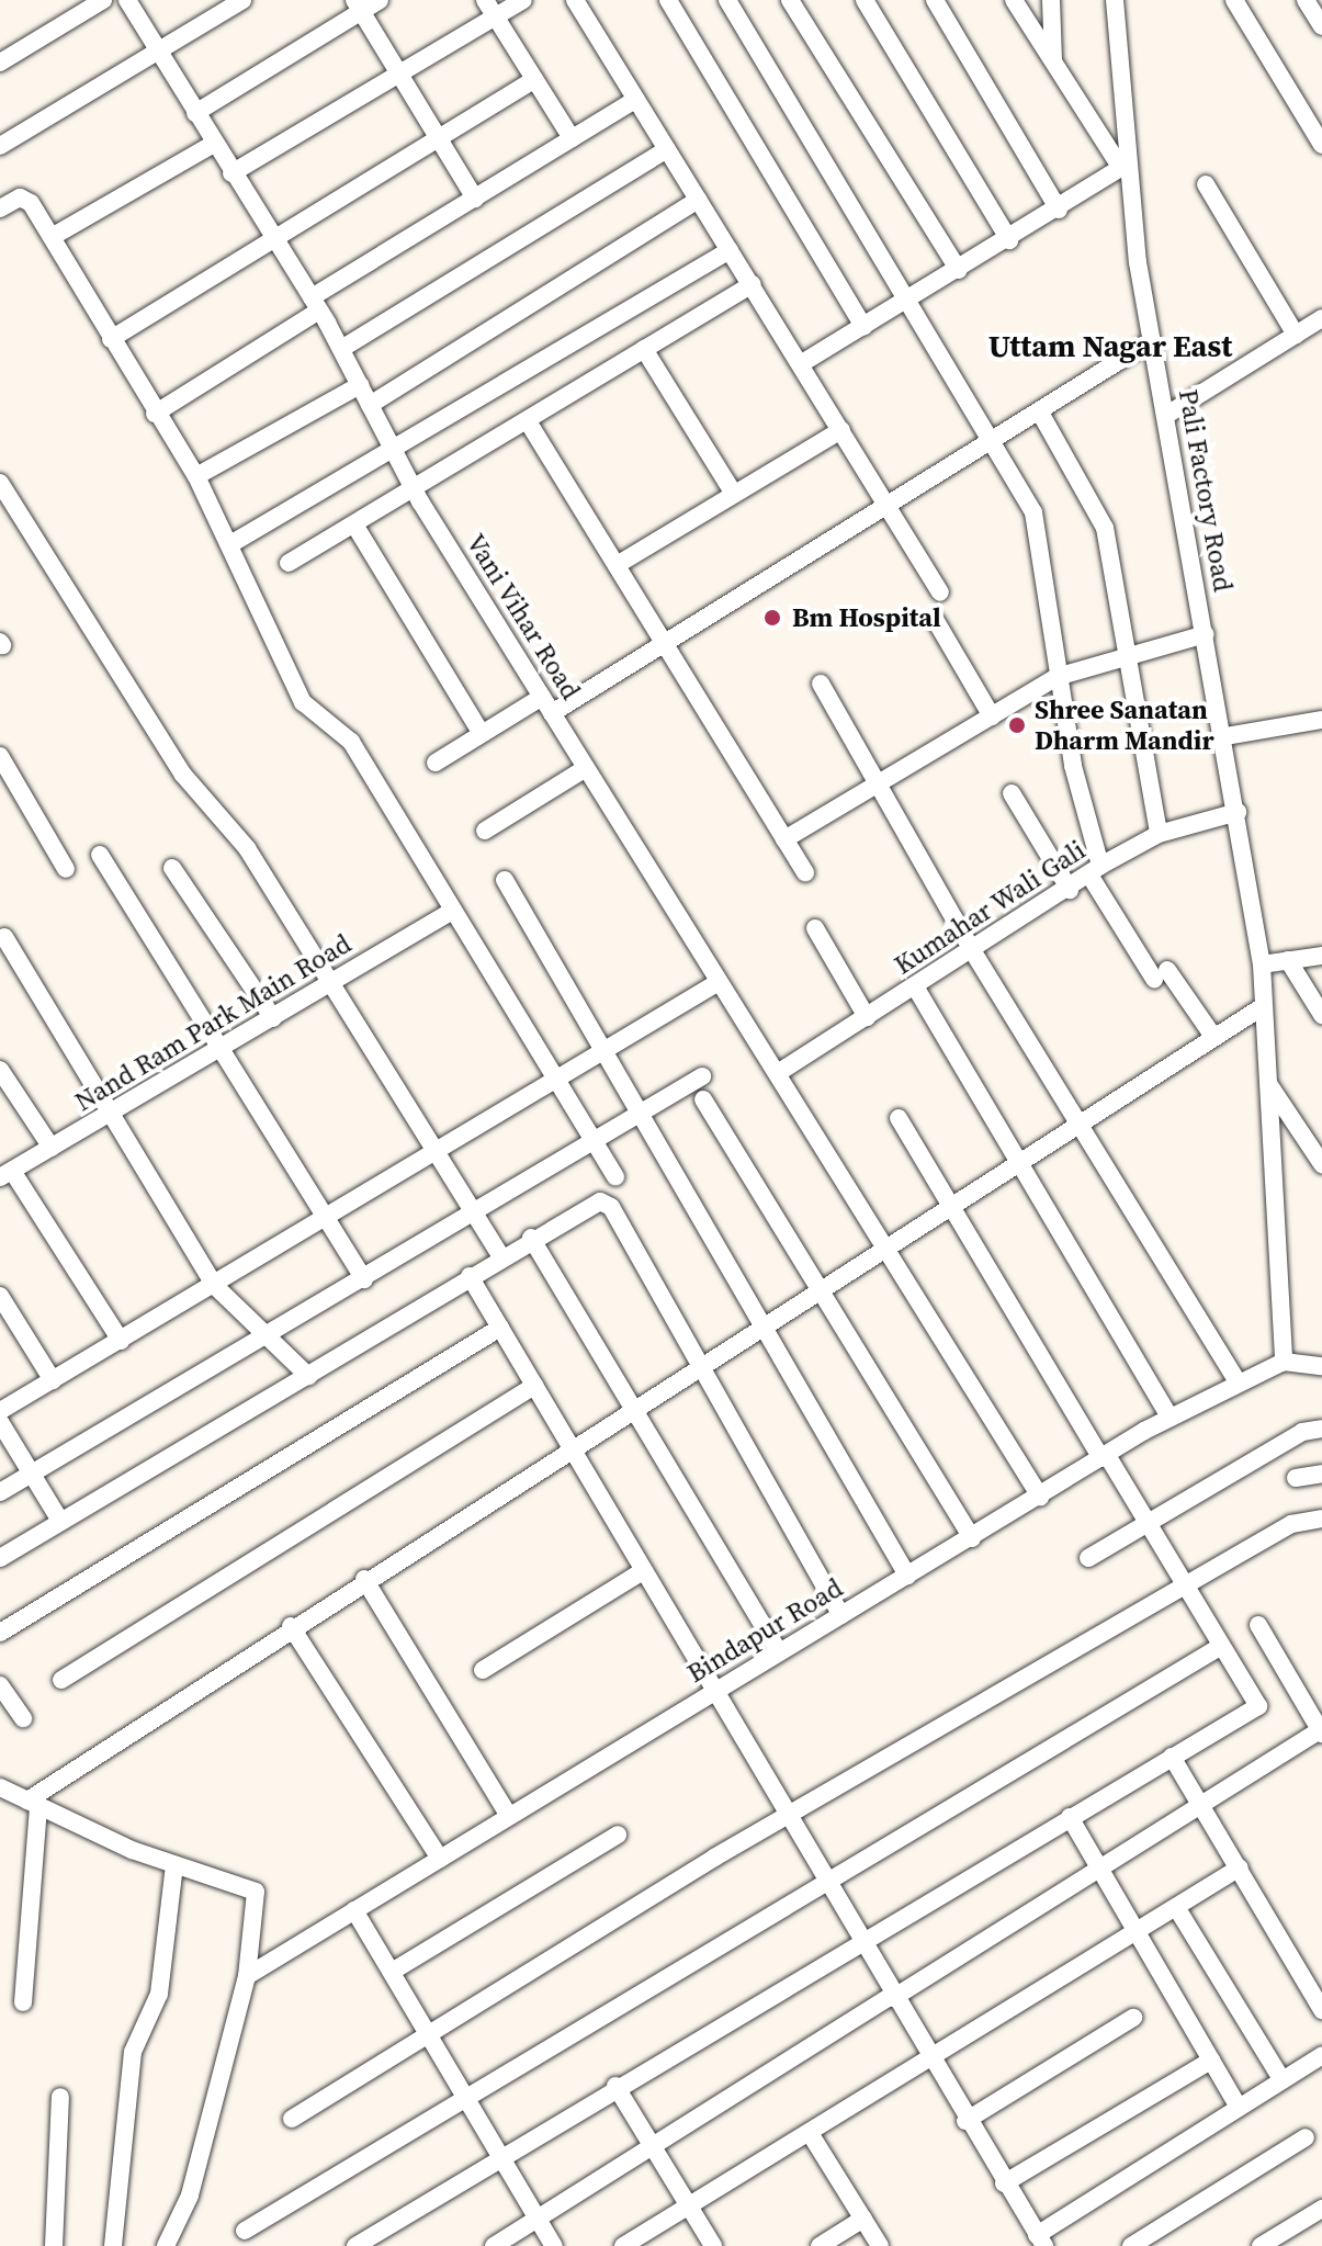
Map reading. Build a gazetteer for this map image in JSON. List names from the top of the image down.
{
  "streets": {
    "street": [
      "Pali Factory Road",
      "Vani Vihar Road",
      "Kumahar Wali Gali",
      "Nand Ram Park Main Road",
      "Bindapur Road"
    ]
  },
  "crossings": [
    ["Pali Factory Road", "Kumahar Wali Gali"],
    ["Pali Factory Road", "Bindapur Road"],
    ["Vani Vihar Road", "Kumahar Wali Gali"],
    ["Vani Vihar Road", "Bindapur Road"]
  ],
  "districts": ["Uttam Nagar East"],
  "places": ["Bm Hospital", "Shree Sanatan Dharm Mandir"]
}
